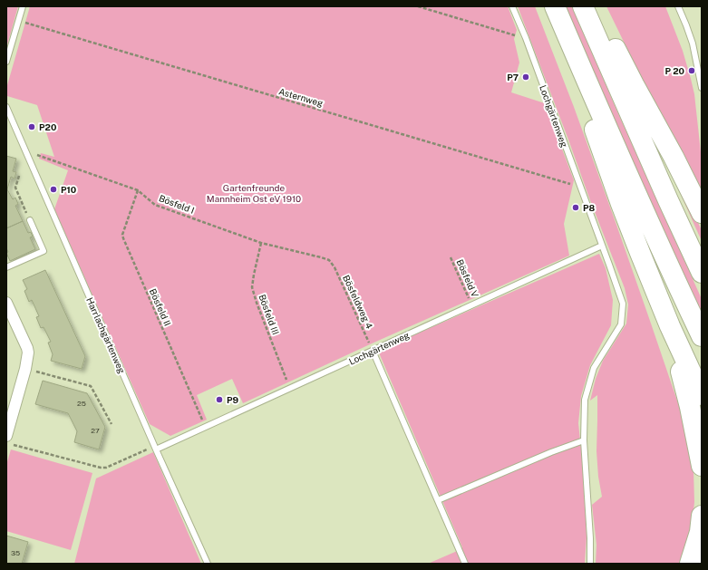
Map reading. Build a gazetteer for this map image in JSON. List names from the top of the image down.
{
  "streets": {
    "lane": ["Lochgärtenweg", "Harrlachgärtenweg"],
    "path": [
      "Asternweg",
      "Bösfeld I",
      "Bösfeld V",
      "Bösfeldweg 4",
      "Bösfeld II",
      "Bösfeld III"
    ]
  },
  "crossings": [
    ["Asternweg", "Lochgärtenweg"],
    ["Lochgärtenweg", "Bösfeld V"],
    ["Lochgärtenweg", "Bösfeldweg 4"],
    ["Lochgärtenweg", "Bösfeld II"],
    ["Lochgärtenweg", "Bösfeld III"],
    ["Lochgärtenweg", "Harrlachgärtenweg"],
    ["Bösfeld I", "Bösfeldweg 4"],
    ["Bösfeld I", "Bösfeld II"],
    ["Bösfeld I", "Bösfeld III"],
    ["Bösfeld I", "Harrlachgärtenweg"]
  ],
  "parks": ["Gartenfreunde Mannheim Ost eV 1910"],
  "places": [
    "P 20",
    "P7",
    "P20",
    "P10",
    "P8",
    "P9"
  ],
  "house_numbers": ["25", "27", "35"]
}
